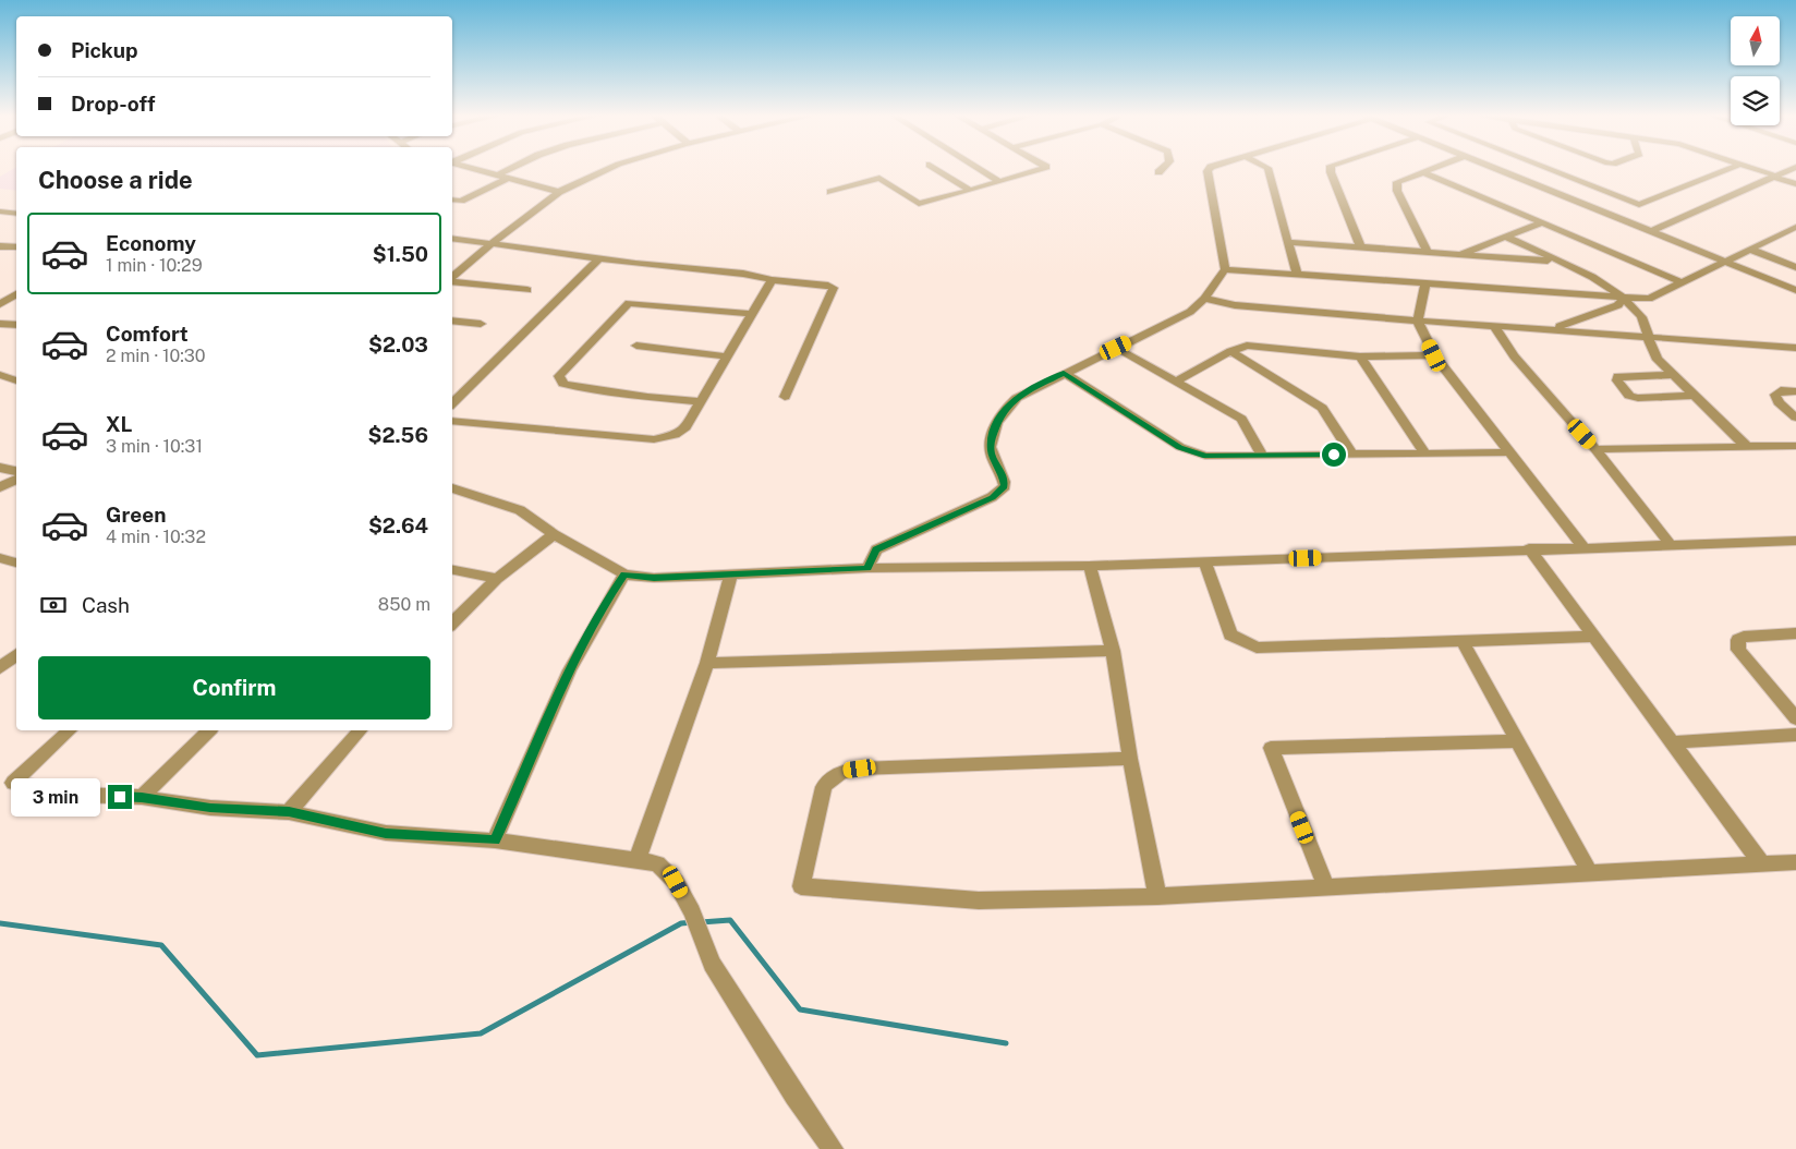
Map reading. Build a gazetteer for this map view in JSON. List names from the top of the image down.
{
  "north": "top",
  "page": {
    "banner": ["Pickup", "Drop-off"],
    "heading": "Choose a ride",
    "list": [
      {
        "name": "Economy",
        "note": "1 min · 10:29",
        "value": "$1.50"
      },
      {
        "name": "Comfort",
        "note": "2 min · 10:30",
        "value": "$2.03"
      },
      {
        "name": "XL",
        "note": "3 min · 10:31",
        "value": "$2.56"
      },
      {
        "name": "Green",
        "note": "4 min · 10:32",
        "value": "$2.64"
      }
    ],
    "pay": ["Cash", "850 m"],
    "buttons": "Confirm",
    "bubble": "3 min"
  }
}
